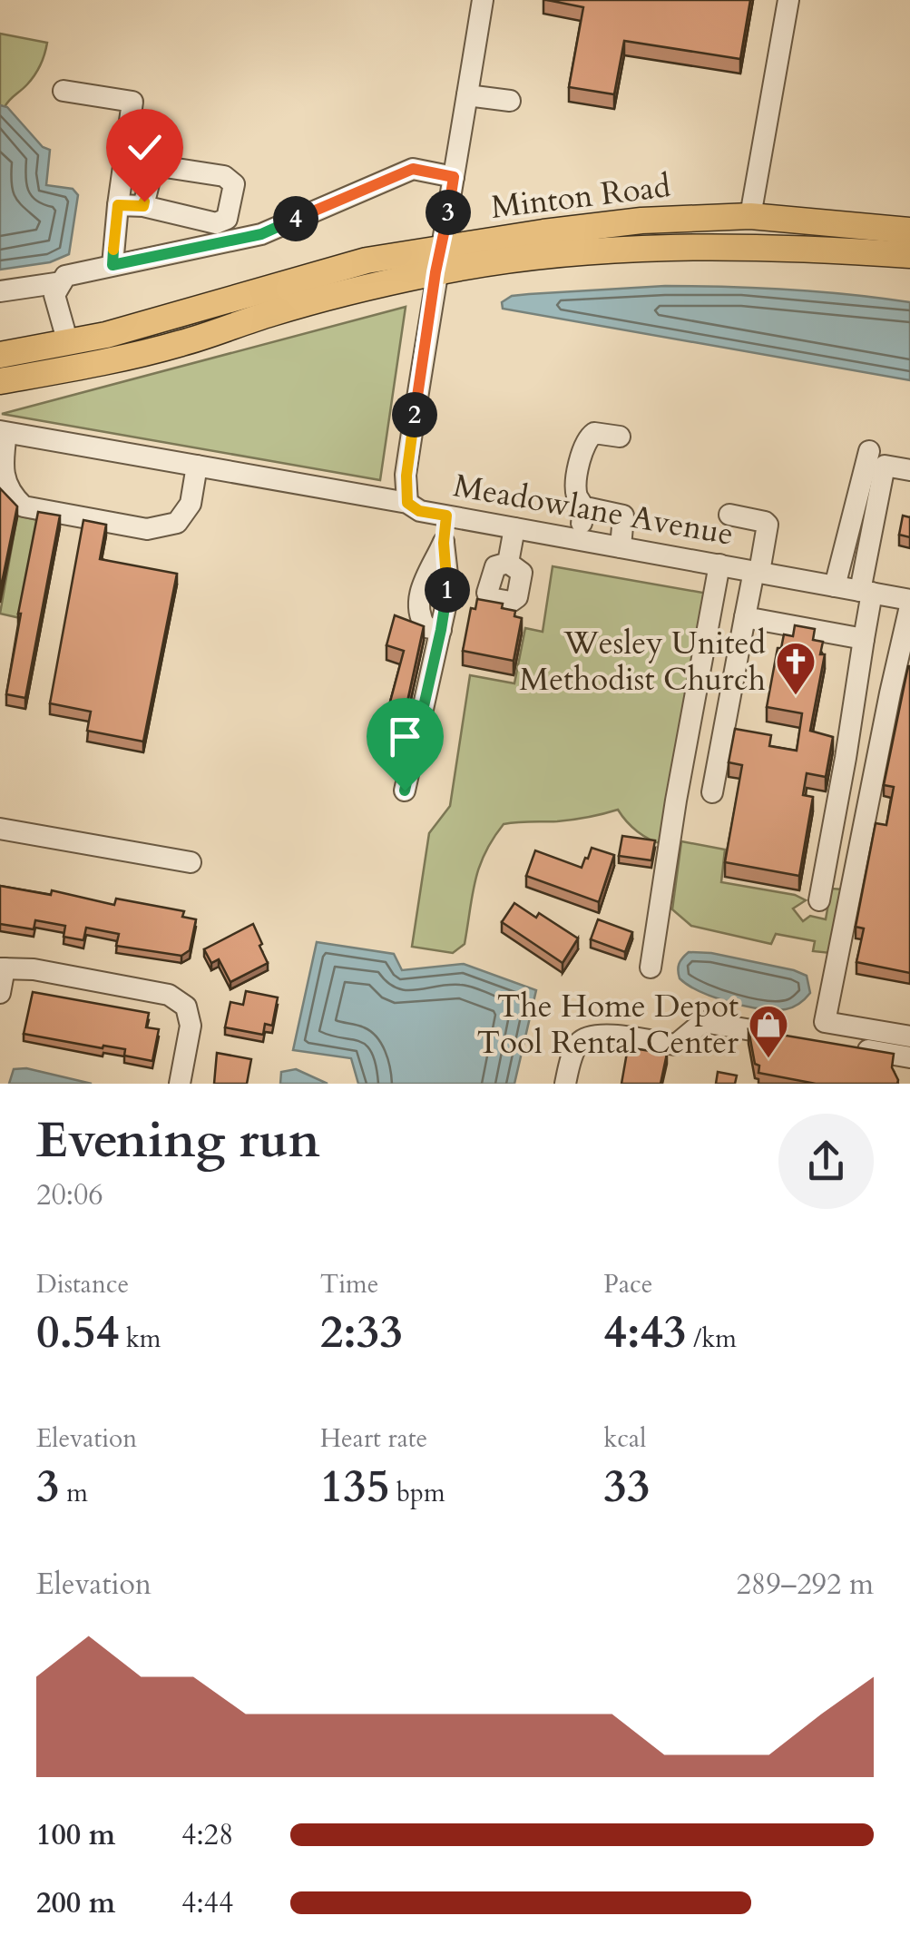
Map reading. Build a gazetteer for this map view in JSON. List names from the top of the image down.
{
  "streets": {
    "main road": ["Minton Road"],
    "street": ["Meadowlane Avenue"]
  },
  "places": {
    "church": ["Wesley United Methodist Church"],
    "shop": ["The Home Depot Tool Rental Center"]
  },
  "page": {
    "pins": [
      "3",
      "4",
      "2",
      "1"
    ],
    "heading": ["Evening run", "20:06"],
    "stats": [
      ["Distance", "0.54 km"],
      ["Time", "2:33"],
      ["Pace", "4:43 /km"],
      ["Elevation", "3 m"],
      ["Heart rate", "135 bpm"],
      ["kcal", "33"]
    ],
    "chart": ["Elevation", "289–292 m"],
    "list": [
      {
        "name": "100 m",
        "note": "4:28"
      },
      {
        "name": "200 m",
        "note": "4:44"
      }
    ]
  }
}
